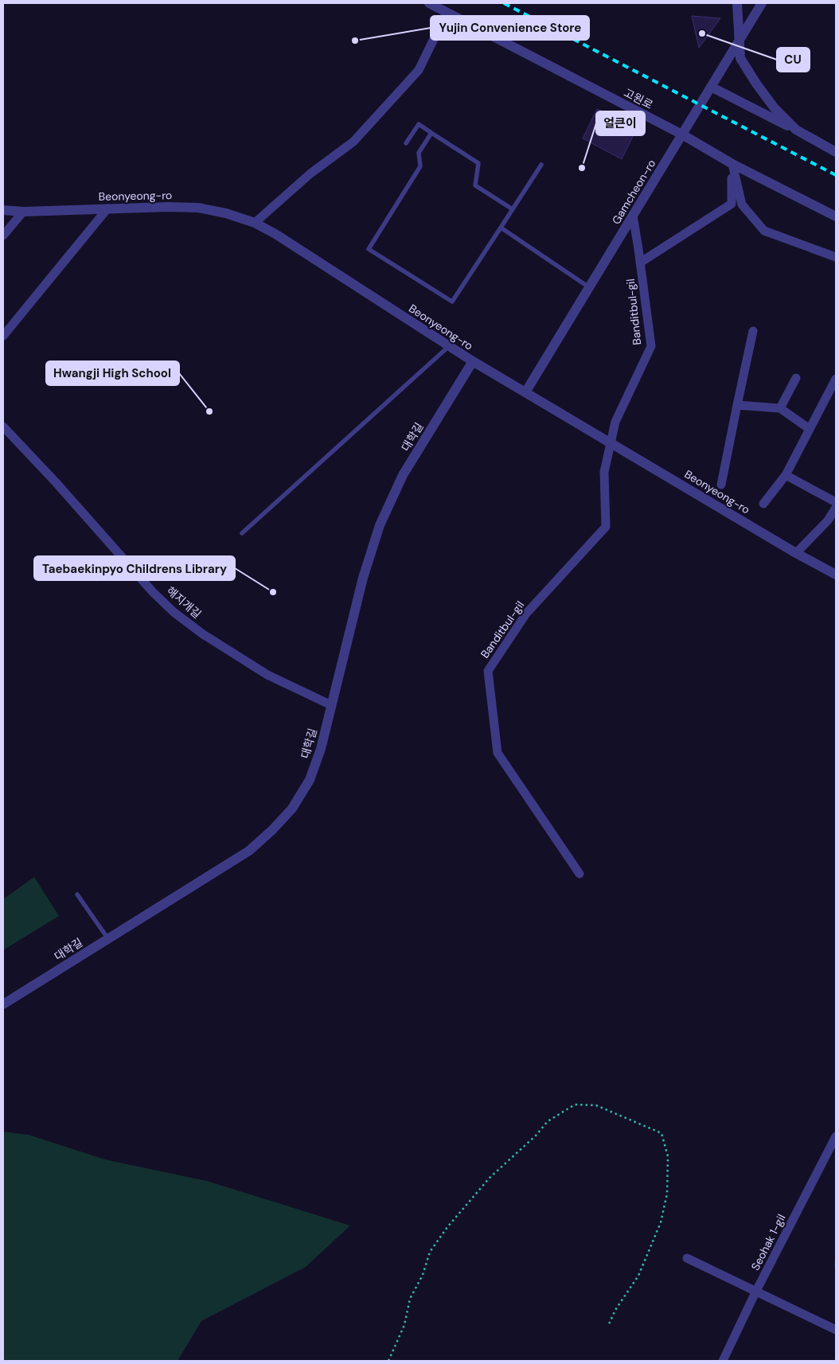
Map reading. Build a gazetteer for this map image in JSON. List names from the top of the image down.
{
  "streets": {
    "street": [
      "고원로",
      "Gamcheon-ro",
      "Beonyeong-ro",
      "Banditbul-gil",
      "대학길",
      "해지개길",
      "Seohak 1-gil"
    ]
  },
  "crossings": [
    ["고원로", "Gamcheon-ro"],
    ["고원로", "Banditbul-gil"],
    ["Gamcheon-ro", "Beonyeong-ro"],
    ["Gamcheon-ro", "Banditbul-gil"],
    ["Beonyeong-ro", "대학길"],
    ["대학길", "해지개길"]
  ],
  "places": [
    "CU",
    "Yujin Convenience Store",
    "얼큰이",
    "Hwangji High School",
    "Taebaekinpyo Childrens Library"
  ]
}
